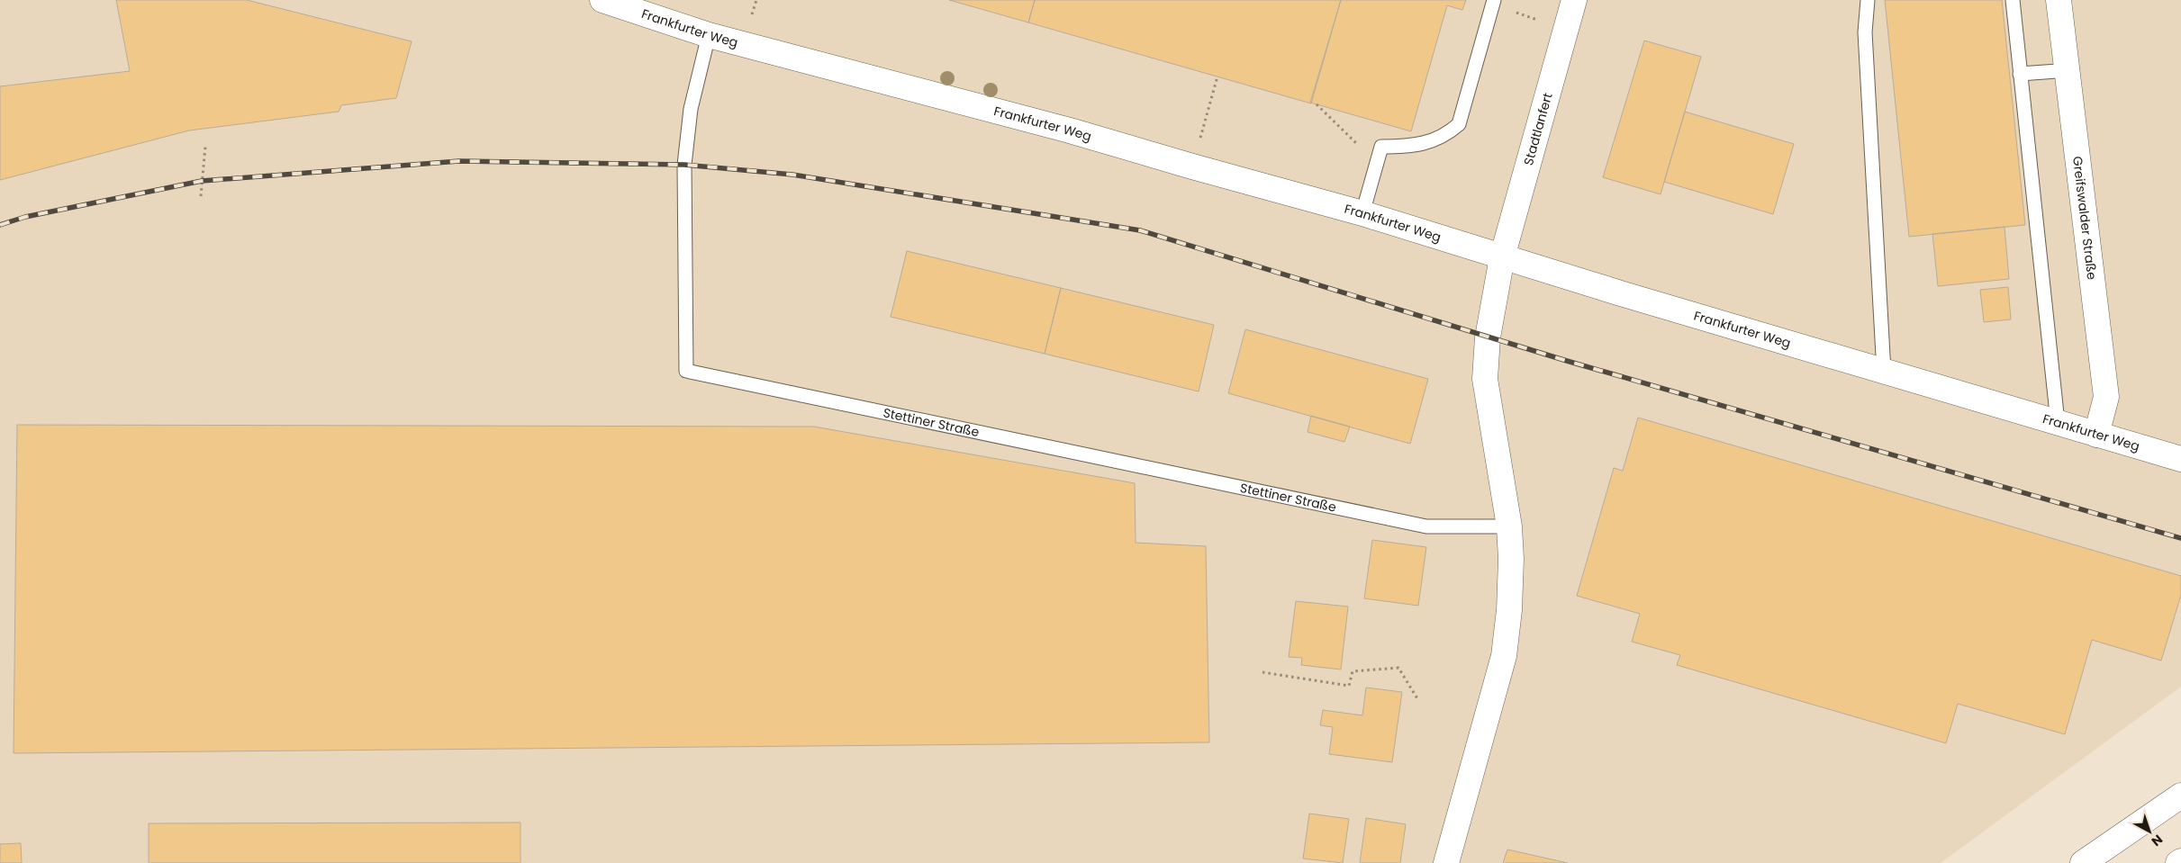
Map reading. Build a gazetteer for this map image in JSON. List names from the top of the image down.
{
  "streets": {
    "main road": ["Frankfurter Weg", "Stadtlanfert", "Greifswalder Straße"],
    "lane": ["Stettiner Straße"]
  },
  "crossings": [
    ["Frankfurter Weg", "Stadtlanfert"],
    ["Frankfurter Weg", "Greifswalder Straße"],
    ["Frankfurter Weg", "Stettiner Straße"]
  ],
  "north": "bottom right"
}
